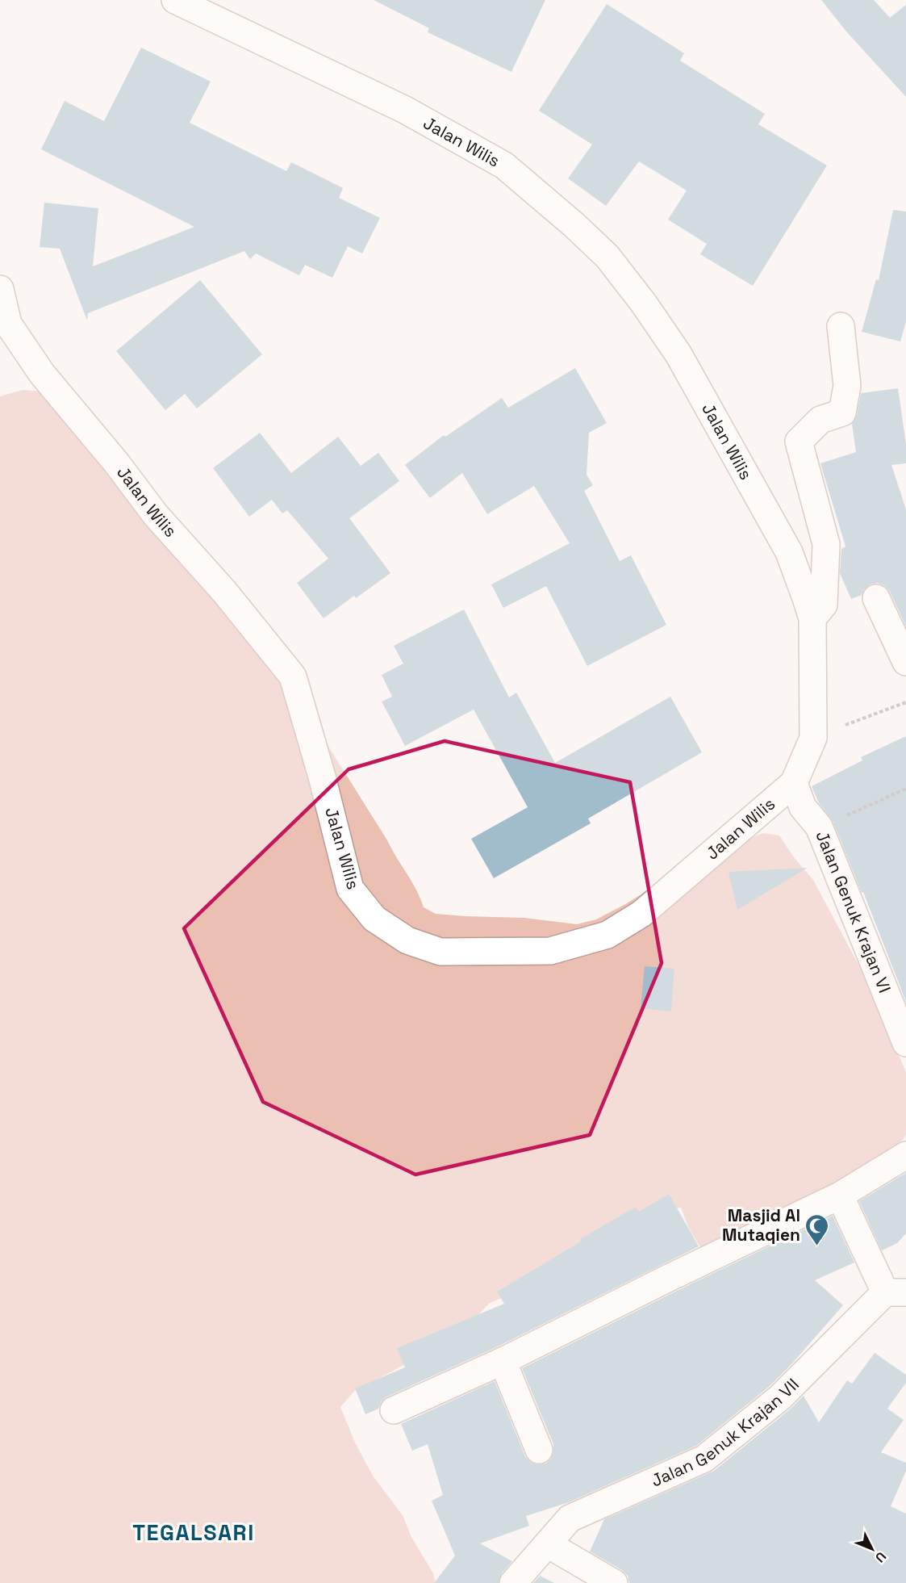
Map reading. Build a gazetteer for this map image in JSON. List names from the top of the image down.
{
  "streets": {
    "street": ["Jalan Wilis", "Jalan Genuk Krajan VI", "Jalan Genuk Krajan VII"]
  },
  "crossings": [
    ["Jalan Wilis", "Jalan Genuk Krajan VI"]
  ],
  "districts": ["TEGALSARI"],
  "places": {
    "mosque": ["Masjid Al Mutaqien"]
  },
  "north": "bottom right"
}
